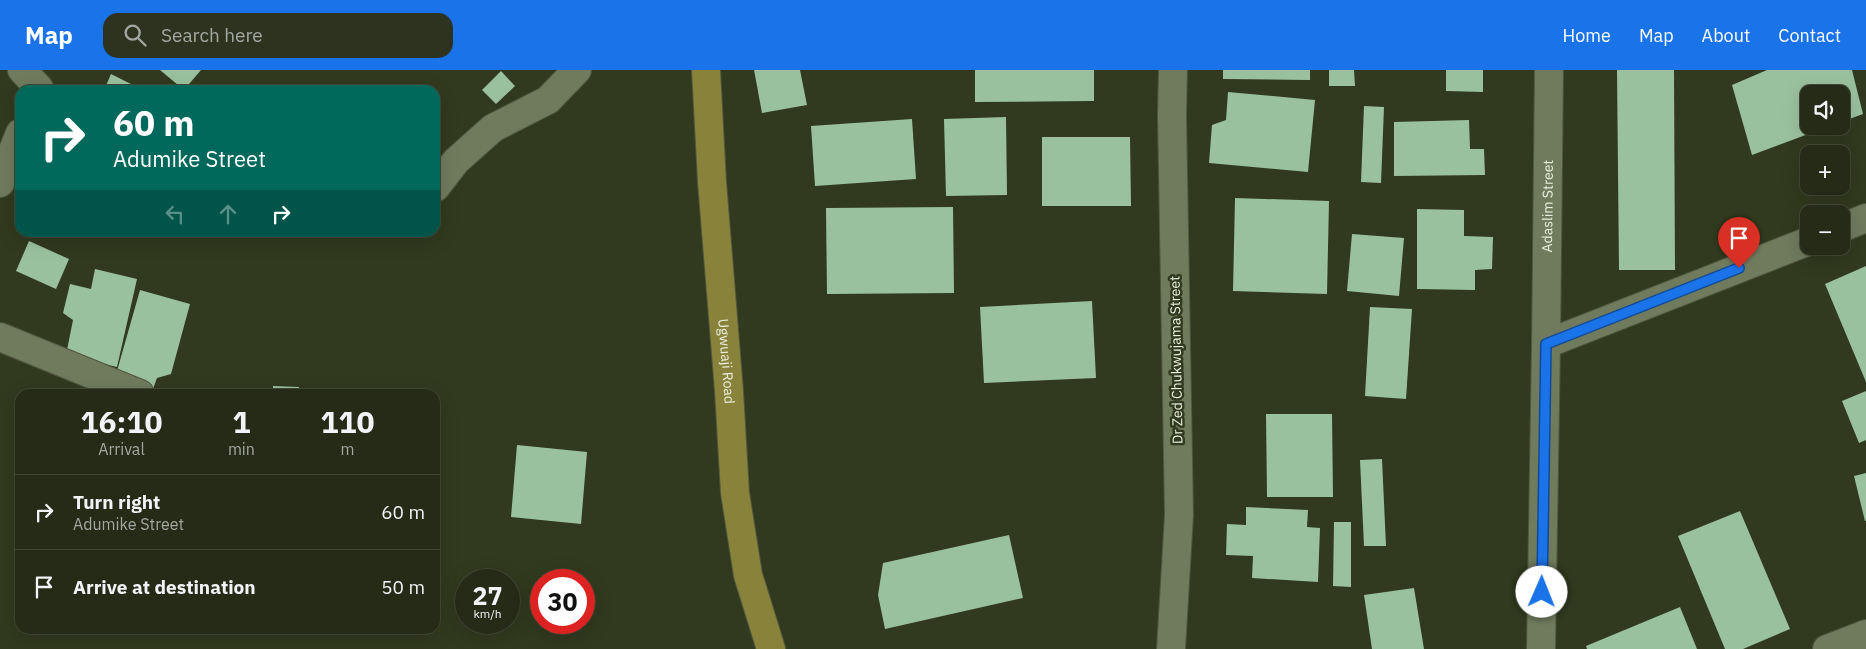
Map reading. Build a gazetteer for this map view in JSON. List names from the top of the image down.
{
  "streets": {
    "main road": ["Ugwuaji Road"],
    "street": ["Adaslim Street", "Dr Zed Chukwujama Street"]
  },
  "page": {
    "header": "Map",
    "search": "Search here",
    "nav": [
      "Home",
      "Map",
      "About",
      "Contact"
    ],
    "map_buttons": ["+", "−"],
    "turn": ["60 m", "Adumike Street"],
    "eta": [
      "16:10",
      "Arrival",
      "1",
      "min",
      "110",
      "m"
    ],
    "list": [
      {
        "name": "Turn right",
        "note": "Adumike Street",
        "value": "60 m"
      },
      {
        "name": "Arrive at destination",
        "value": "50 m"
      }
    ],
    "speed": "27 km/h",
    "limit": "30"
  }
}
